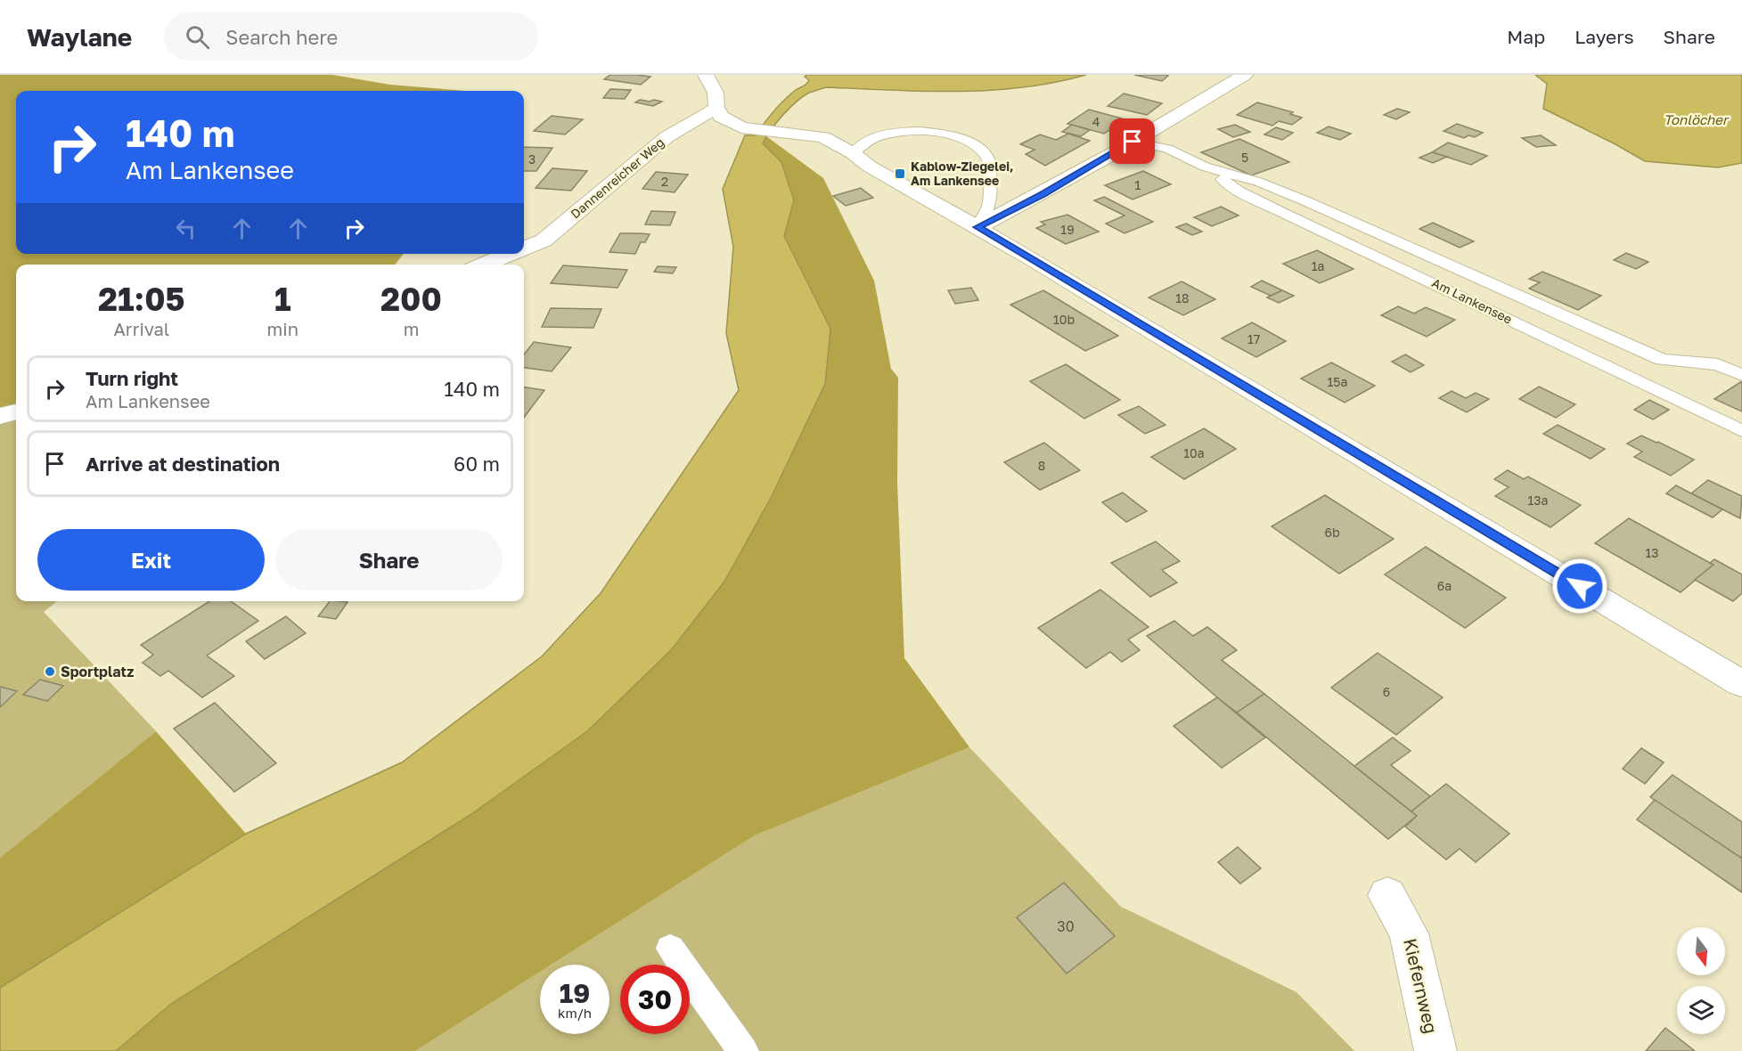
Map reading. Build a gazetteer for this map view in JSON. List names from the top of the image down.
{
  "streets": {
    "street": ["Dannenreicher Weg", "Kiefernweg"],
    "lane": ["Am Lankensee"]
  },
  "water": ["Tonlöcher"],
  "places": {
    "transit": ["Kablow-Ziegelei, Am Lankensee"],
    "other": ["Sportplatz"]
  },
  "house_numbers": [
    "4",
    "5",
    "3",
    "2",
    "1",
    "19",
    "1a",
    "18",
    "10b",
    "17",
    "15a",
    "10a",
    "8",
    "13a",
    "6b",
    "13",
    "6a",
    "6",
    "30"
  ],
  "north": "bottom",
  "page": {
    "header": "Waylane",
    "search": "Search here",
    "nav": ["Map", "Layers", "Share"],
    "turn": ["140 m", "Am Lankensee"],
    "eta": [
      "21:05",
      "Arrival",
      "1",
      "min",
      "200",
      "m"
    ],
    "list": [
      {
        "name": "Turn right",
        "note": "Am Lankensee",
        "value": "140 m"
      },
      {
        "name": "Arrive at destination",
        "value": "60 m"
      }
    ],
    "buttons": ["Exit", "Share"],
    "speed": "19 km/h",
    "limit": "30"
  }
}
